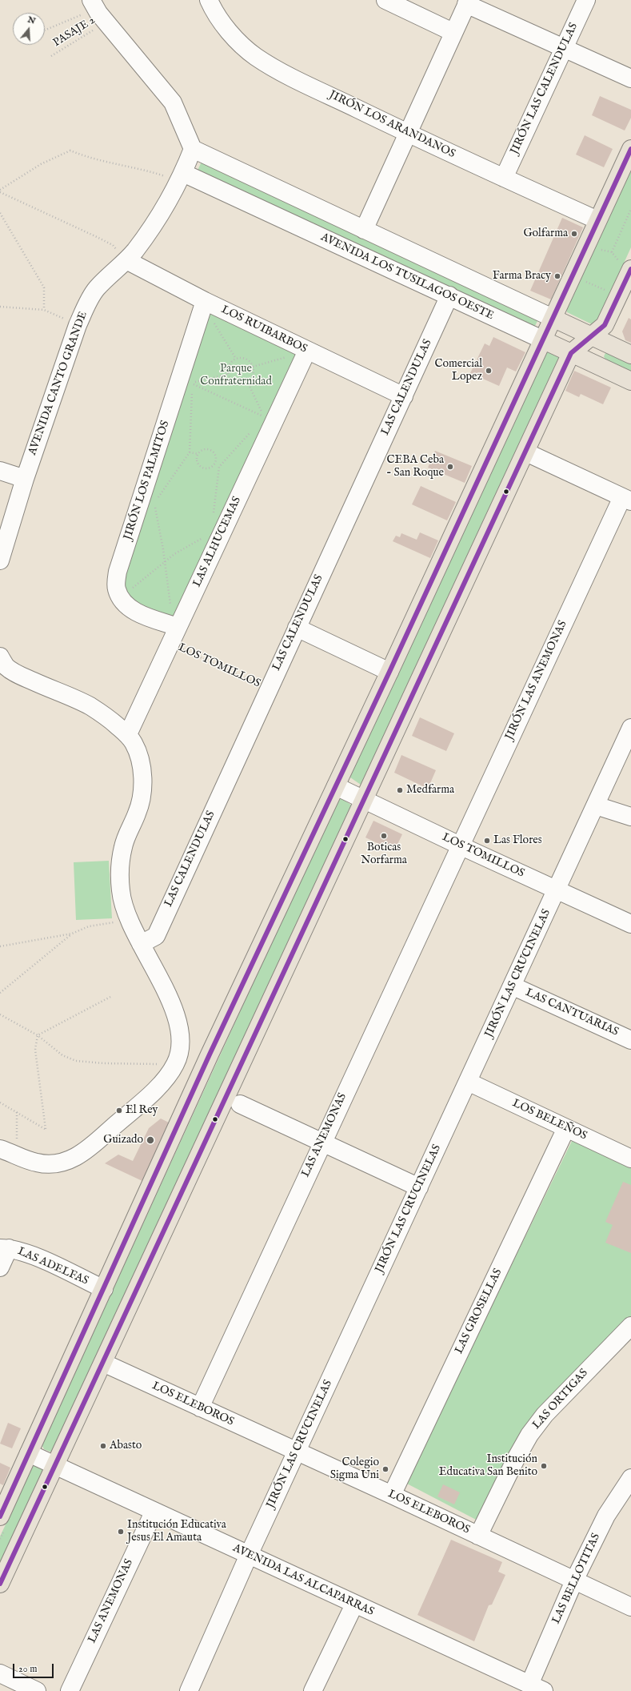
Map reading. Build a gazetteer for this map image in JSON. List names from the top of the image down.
{
  "streets": {
    "main road": ["AVENIDA LOS TUSILAGOS OESTE"],
    "street": [
      "JIRÓN LAS CALENDULAS",
      "JIRÓN LOS ARANDANOS",
      "LOS RUIBARBOS",
      "AVENIDA CANTO GRANDE",
      "LAS CALENDULAS",
      "JIRÓN LOS PALMITOS",
      "LAS ALHUCEMAS",
      "LOS TOMILLOS",
      "JIRÓN LAS ANEMONAS",
      "JIRÓN LAS CRUCINELAS",
      "LAS CANTUARIAS",
      "LOS BELEÑOS",
      "LAS ANEMONAS",
      "LAS ADELFAS",
      "LAS GROSELLAS",
      "LAS ORTIGAS",
      "LOS ELEBOROS",
      "LAS BELLOTITAS",
      "AVENIDA LAS ALCAPARRAS"
    ],
    "path": ["PASAJE 2"]
  },
  "crossings": [
    ["JIRÓN LAS CALENDULAS", "JIRÓN LOS ARANDANOS"],
    ["AVENIDA LOS TUSILAGOS OESTE", "AVENIDA CANTO GRANDE"],
    ["AVENIDA LOS TUSILAGOS OESTE", "LAS CALENDULAS"],
    ["LOS RUIBARBOS", "AVENIDA CANTO GRANDE"],
    ["LOS RUIBARBOS", "LAS CALENDULAS"],
    ["LOS RUIBARBOS", "JIRÓN LOS PALMITOS"],
    ["LOS RUIBARBOS", "LAS ALHUCEMAS"],
    ["LAS CALENDULAS", "LOS TOMILLOS"],
    ["JIRÓN LOS PALMITOS", "LAS ALHUCEMAS"],
    ["LAS ALHUCEMAS", "LOS TOMILLOS"],
    ["LOS TOMILLOS", "JIRÓN LAS ANEMONAS"],
    ["LOS TOMILLOS", "JIRÓN LAS CRUCINELAS"],
    ["JIRÓN LAS ANEMONAS", "LAS ANEMONAS"],
    ["JIRÓN LAS CRUCINELAS", "LAS CANTUARIAS"],
    ["JIRÓN LAS CRUCINELAS", "LOS BELEÑOS"],
    ["JIRÓN LAS CRUCINELAS", "LOS ELEBOROS"],
    ["JIRÓN LAS CRUCINELAS", "AVENIDA LAS ALCAPARRAS"],
    ["LOS BELEÑOS", "LAS GROSELLAS"],
    ["LAS ANEMONAS", "LOS ELEBOROS"],
    ["LAS ANEMONAS", "AVENIDA LAS ALCAPARRAS"],
    ["LAS GROSELLAS", "LOS ELEBOROS"],
    ["LAS ORTIGAS", "LOS ELEBOROS"],
    ["LOS ELEBOROS", "LAS BELLOTITAS"],
    ["LAS BELLOTITAS", "AVENIDA LAS ALCAPARRAS"]
  ],
  "parks": ["Parque Confraternidad"],
  "places": [
    "Golfarma",
    "Farma Bracy",
    "Comercial Lopez",
    "CEBA Ceba - San Roque",
    "Medfarma",
    "Boticas Norfarma",
    "Las Flores",
    "El Rey",
    "Guizado",
    "Abasto",
    "Institución Educativa San Benito",
    "Colegio Sigma Uni",
    "Institución Educativa Jesus El Amauta"
  ],
  "scale_bar": "20 m",
  "north": "top"
}
